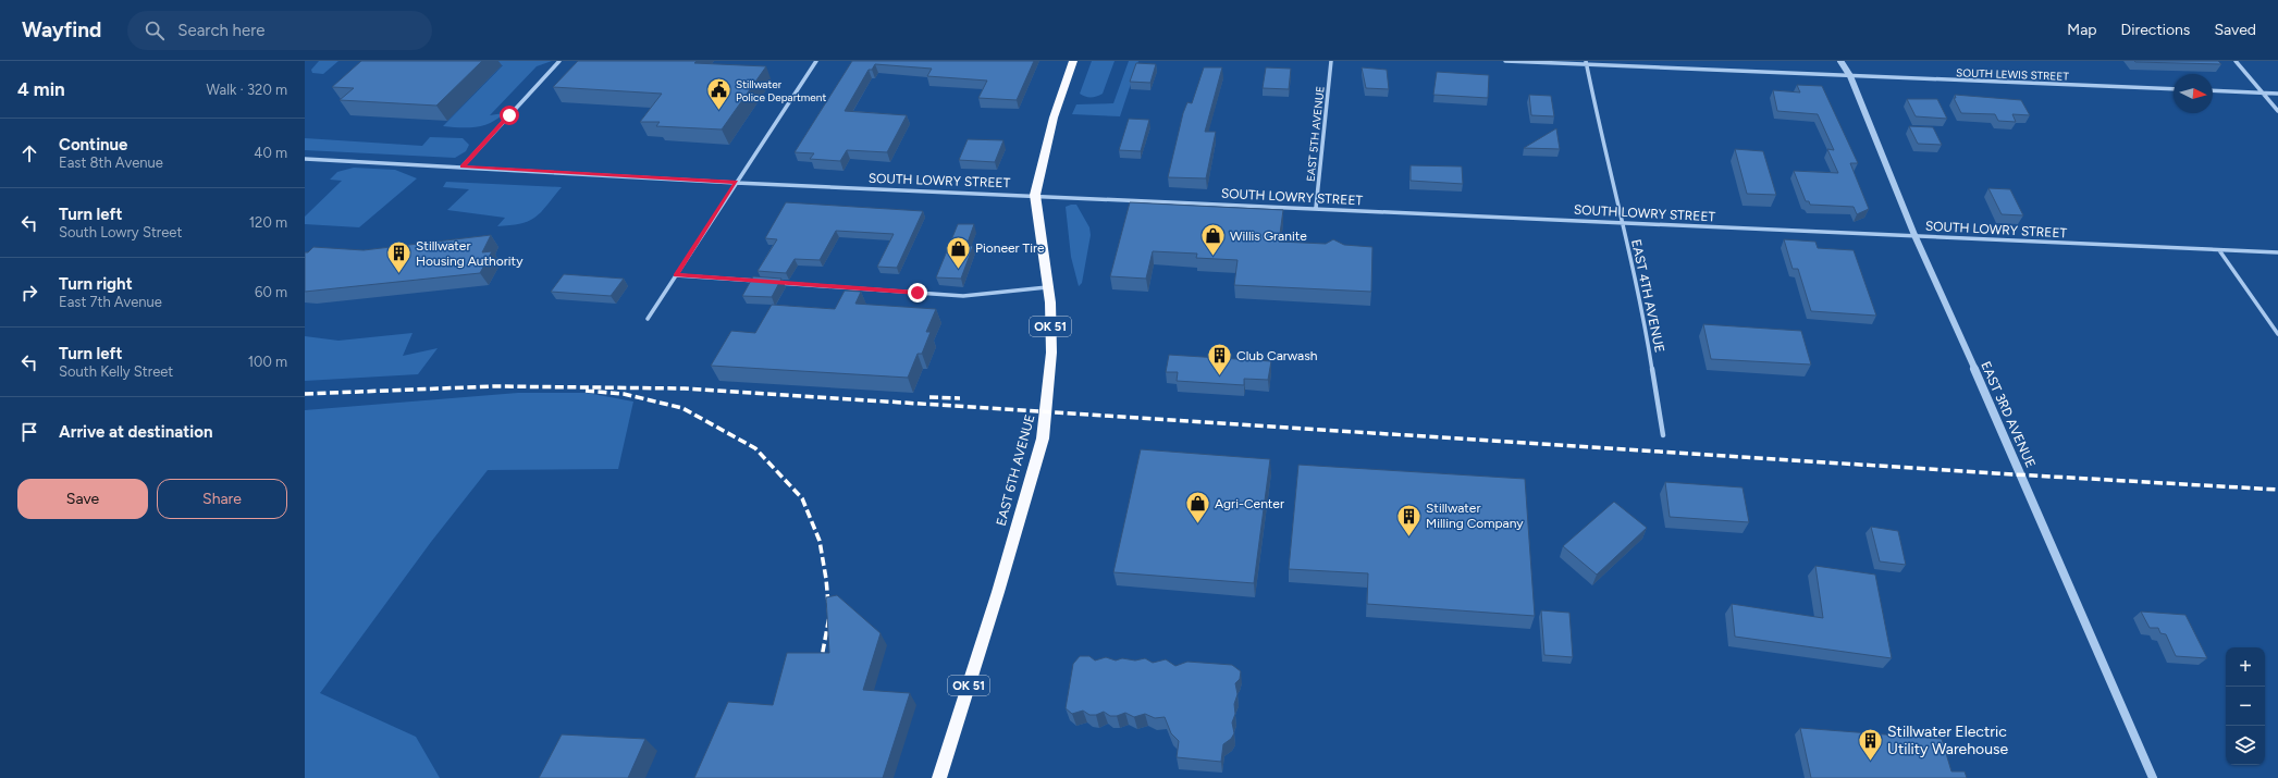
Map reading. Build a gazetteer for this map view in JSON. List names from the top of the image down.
{
  "streets": {
    "highway": ["OK 51", "EAST 6TH AVENUE"],
    "street": [
      "SOUTH LEWIS STREET",
      "EAST 5TH AVENUE",
      "SOUTH LOWRY STREET",
      "EAST 4TH AVENUE",
      "EAST 3RD AVENUE"
    ]
  },
  "crossings": [
    ["SOUTH LEWIS STREET", "EAST 4TH AVENUE"],
    ["SOUTH LEWIS STREET", "EAST 3RD AVENUE"],
    ["EAST 5TH AVENUE", "SOUTH LOWRY STREET"],
    ["SOUTH LOWRY STREET", "EAST 4TH AVENUE"],
    ["SOUTH LOWRY STREET", "EAST 3RD AVENUE"],
    ["SOUTH LOWRY STREET", "EAST 6TH AVENUE"]
  ],
  "places": {
    "public building": ["Stillwater Police Department"],
    "shop": ["Willis Granite", "Pioneer Tire", "Agri-Center"],
    "building": [
      "Stillwater Housing Authority",
      "Club Carwash",
      "Stillwater Milling Company",
      "Stillwater Electric Utility Warehouse"
    ]
  },
  "north": "right",
  "page": {
    "header": "Wayfind",
    "search": "Search here",
    "nav": ["Map", "Directions", "Saved"],
    "heading": ["4 min", "Walk · 320 m"],
    "list": [
      ["Continue", "East 8th Avenue", "40 m"],
      ["Turn left", "South Lowry Street", "120 m"],
      ["Turn right", "East 7th Avenue", "60 m"],
      ["Turn left", "South Kelly Street", "100 m"],
      "Arrive at destination"
    ],
    "buttons": ["Save", "Share"],
    "map_buttons": ["+", "−"]
  }
}
